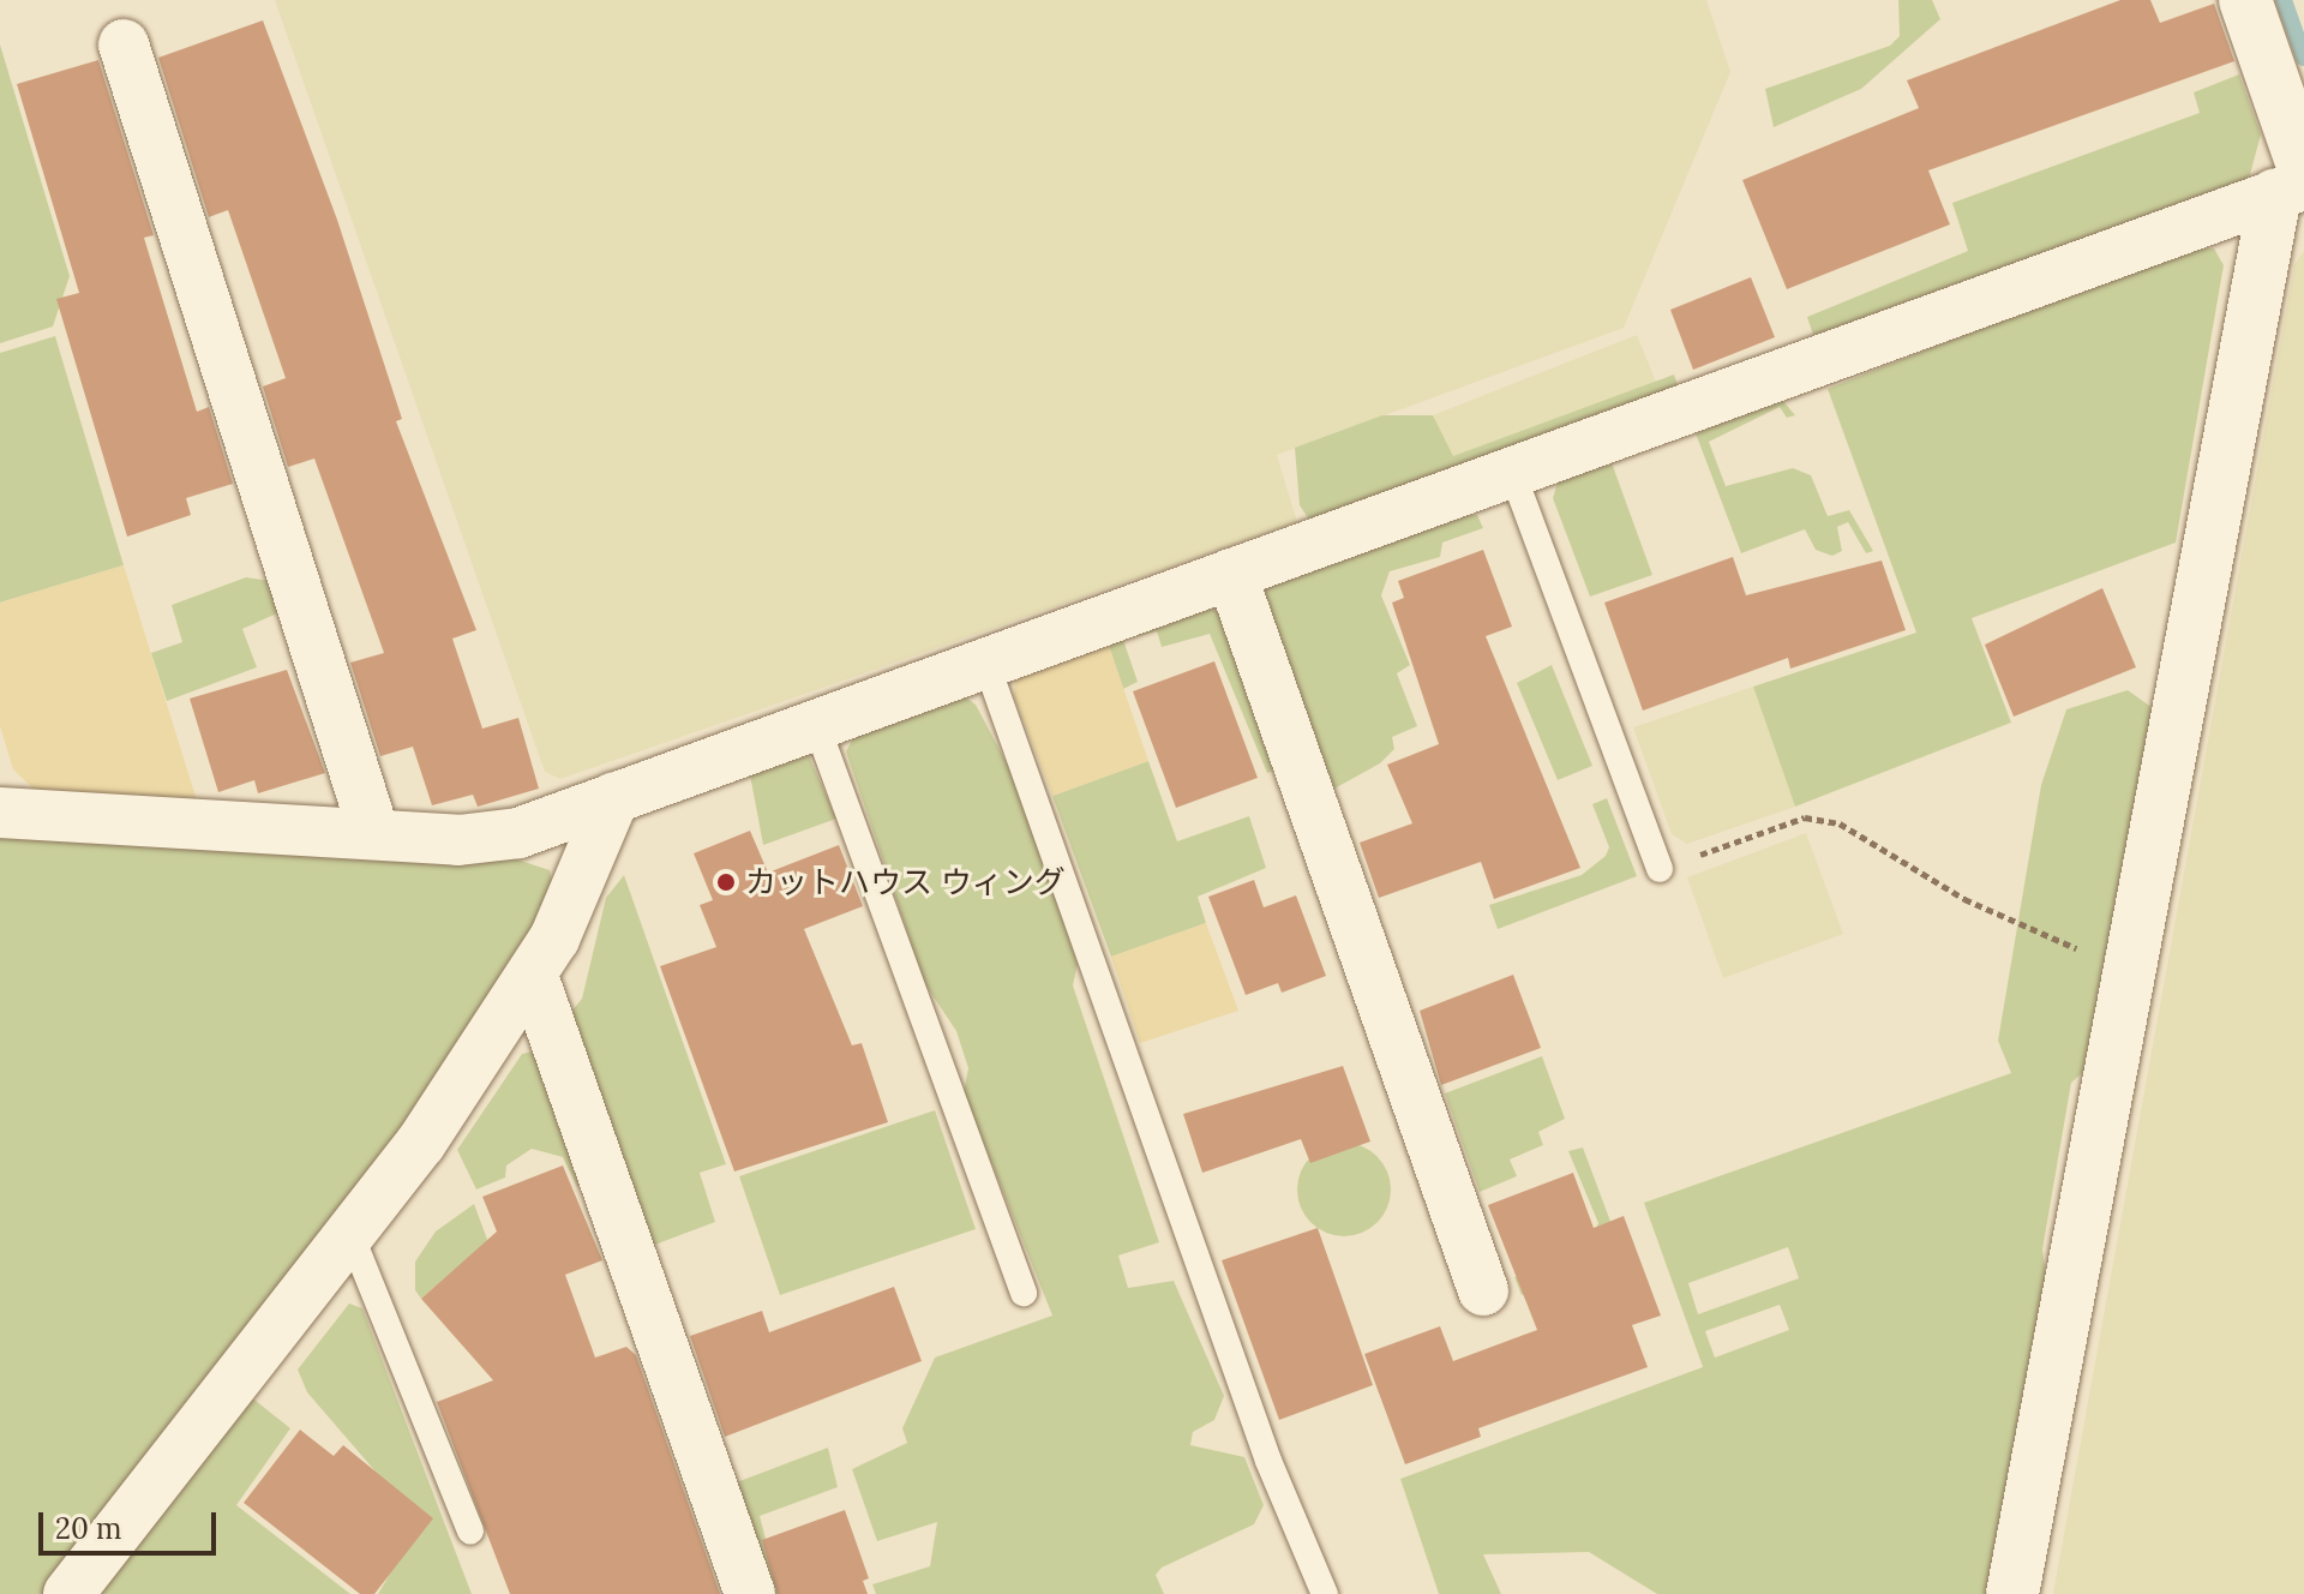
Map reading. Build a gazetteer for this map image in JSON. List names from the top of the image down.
{
  "places": ["カットハウス ウィング"],
  "scale_bar": "20 m"
}
